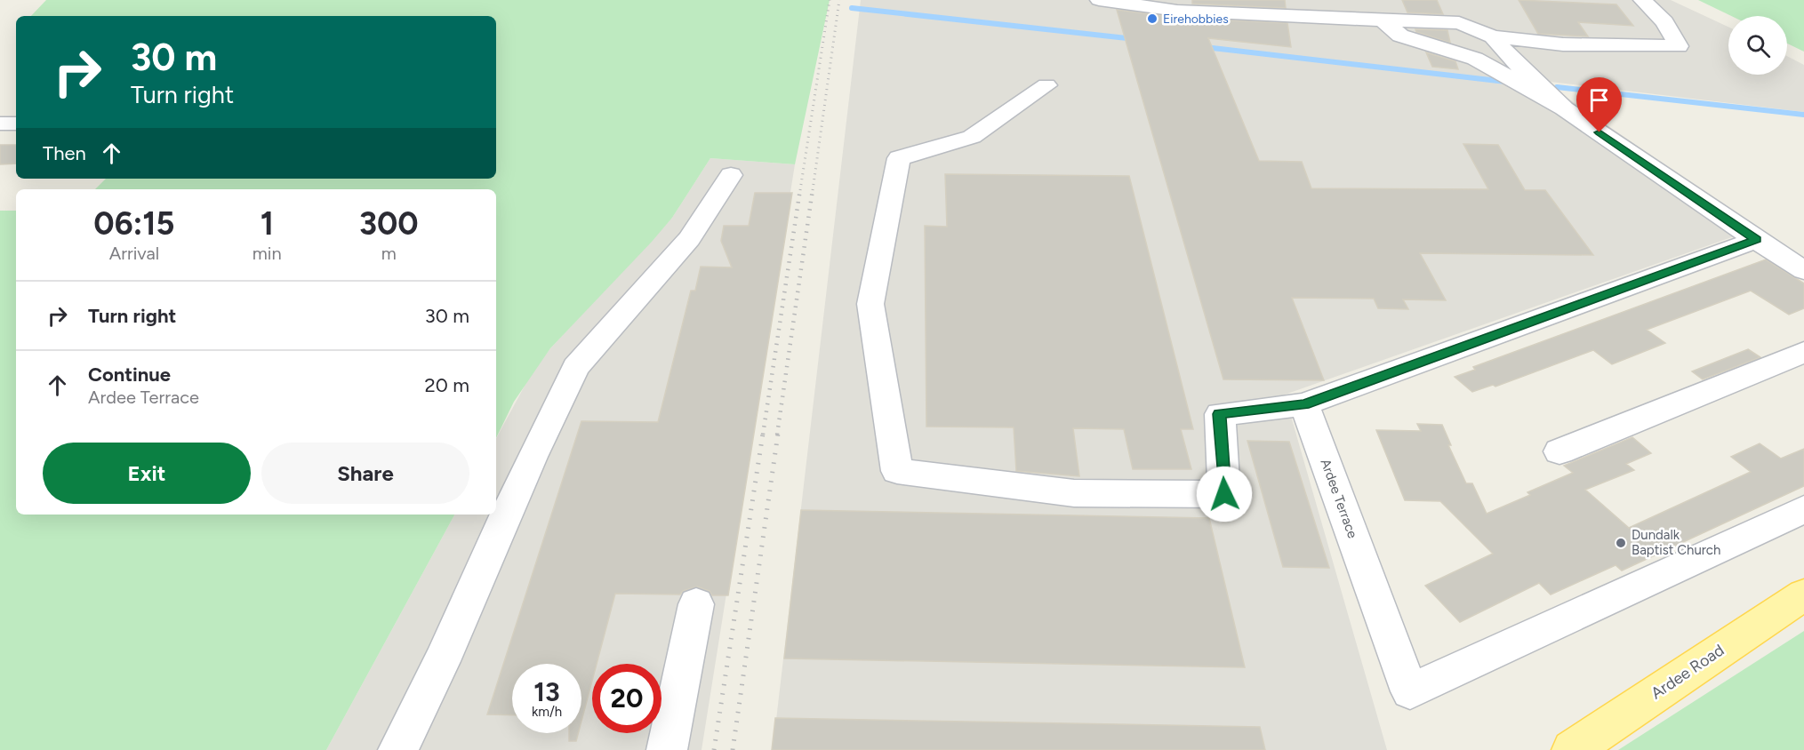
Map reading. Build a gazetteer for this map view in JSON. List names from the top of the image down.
{
  "streets": {
    "main road": ["Ardee Road"],
    "street": ["Ardee Terrace"]
  },
  "places": ["Eirehobbies", "Dundalk Baptist Church"],
  "page": {
    "turn": ["30 m", "Turn right"],
    "then": "Then",
    "eta": [
      "06:15",
      "Arrival",
      "1",
      "min",
      "300",
      "m"
    ],
    "list": [
      {
        "name": "Turn right",
        "value": "30 m"
      },
      {
        "name": "Continue",
        "note": "Ardee Terrace",
        "value": "20 m"
      }
    ],
    "buttons": ["Exit", "Share"],
    "speed": "13 km/h",
    "limit": "20"
  }
}
